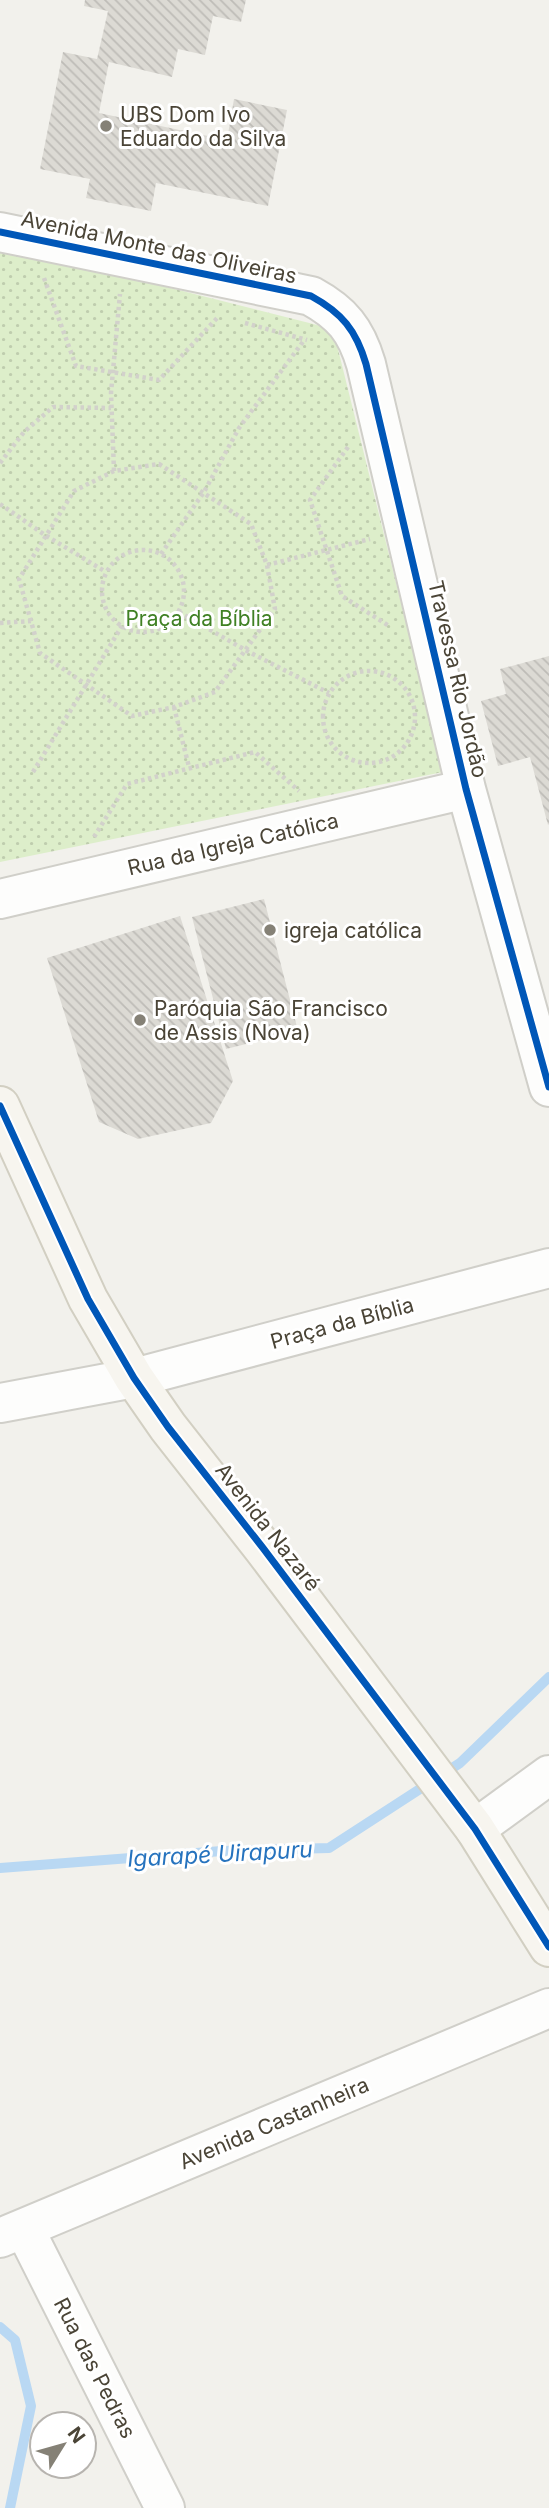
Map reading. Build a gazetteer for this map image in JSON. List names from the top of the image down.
{
  "streets": {
    "street": [
      "Avenida Monte das Oliveiras",
      "Travessa Rio Jordão",
      "Rua da Igreja Católica",
      "Praça da Bíblia",
      "Avenida Nazaré",
      "Avenida Castanheira",
      "Rua das Pedras"
    ]
  },
  "crossings": [
    ["Avenida Monte das Oliveiras", "Travessa Rio Jordão"],
    ["Travessa Rio Jordão", "Rua da Igreja Católica"],
    ["Praça da Bíblia", "Avenida Nazaré"],
    ["Avenida Castanheira", "Rua das Pedras"]
  ],
  "water": ["Igarapé Uirapuru"],
  "parks": ["Praça da Bíblia"],
  "places": ["UBS Dom Ivo Eduardo da Silva", "igreja católica", "Paróquia São Francisco de Assis (Nova)"],
  "north": "top right"
}
